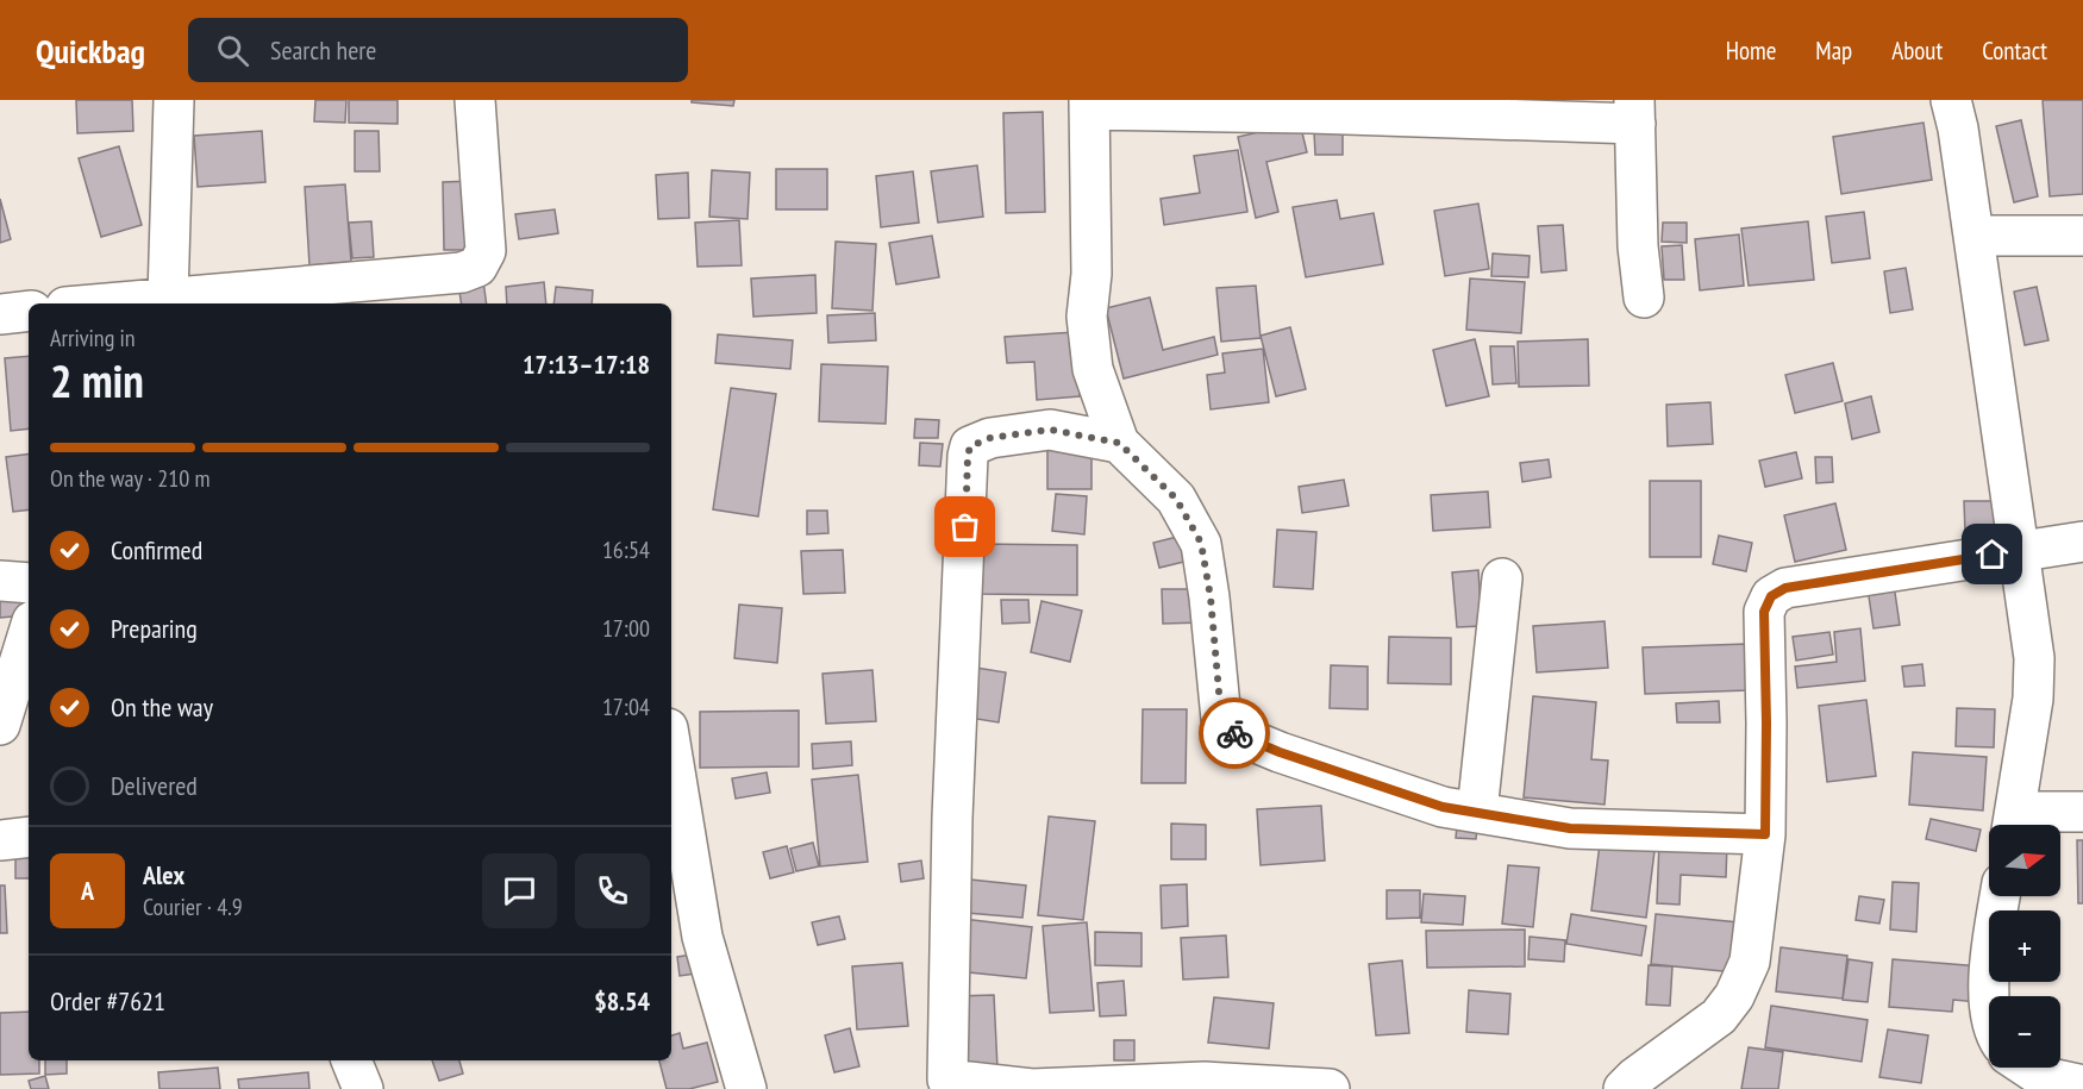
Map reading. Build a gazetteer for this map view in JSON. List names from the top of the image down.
{
  "north": "right",
  "page": {
    "header": "Quickbag",
    "search": "Search here",
    "nav": [
      "Home",
      "Map",
      "About",
      "Contact"
    ],
    "heading": ["2 min", "Arriving in", "17:13–17:18"],
    "panel": [
      "Alex",
      "Courier · 4.9",
      "Order #7621",
      "$8.54"
    ],
    "bar": "On the way · 210 m",
    "list": [
      ["Confirmed", "16:54"],
      ["Preparing", "17:00"],
      ["On the way", "17:04"],
      "Delivered"
    ],
    "map_buttons": ["+", "−"],
    "round": "A"
  }
}
